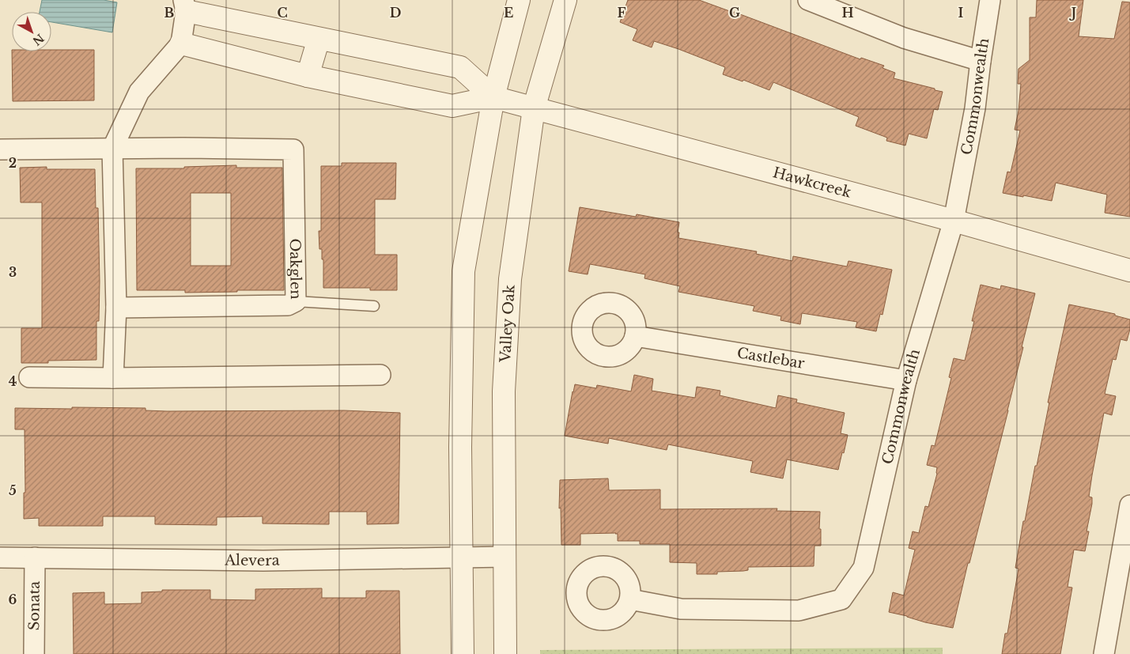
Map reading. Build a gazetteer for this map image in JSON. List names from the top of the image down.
{
  "streets": {
    "street": [
      "Commonwealth",
      "Hawkcreek",
      "Oakglen",
      "Valley Oak",
      "Castlebar",
      "Alevera",
      "Sonata"
    ]
  },
  "crossings": [
    ["Commonwealth", "Hawkcreek"],
    ["Commonwealth", "Castlebar"],
    ["Hawkcreek", "Valley Oak"],
    ["Valley Oak", "Alevera"],
    ["Alevera", "Sonata"]
  ],
  "north": "bottom right",
  "grid": {
    "columns": [
      "B",
      "C",
      "D",
      "E",
      "F",
      "G",
      "H",
      "I",
      "J"
    ],
    "rows": [
      "2",
      "3",
      "4",
      "5",
      "6"
    ]
  }
}
